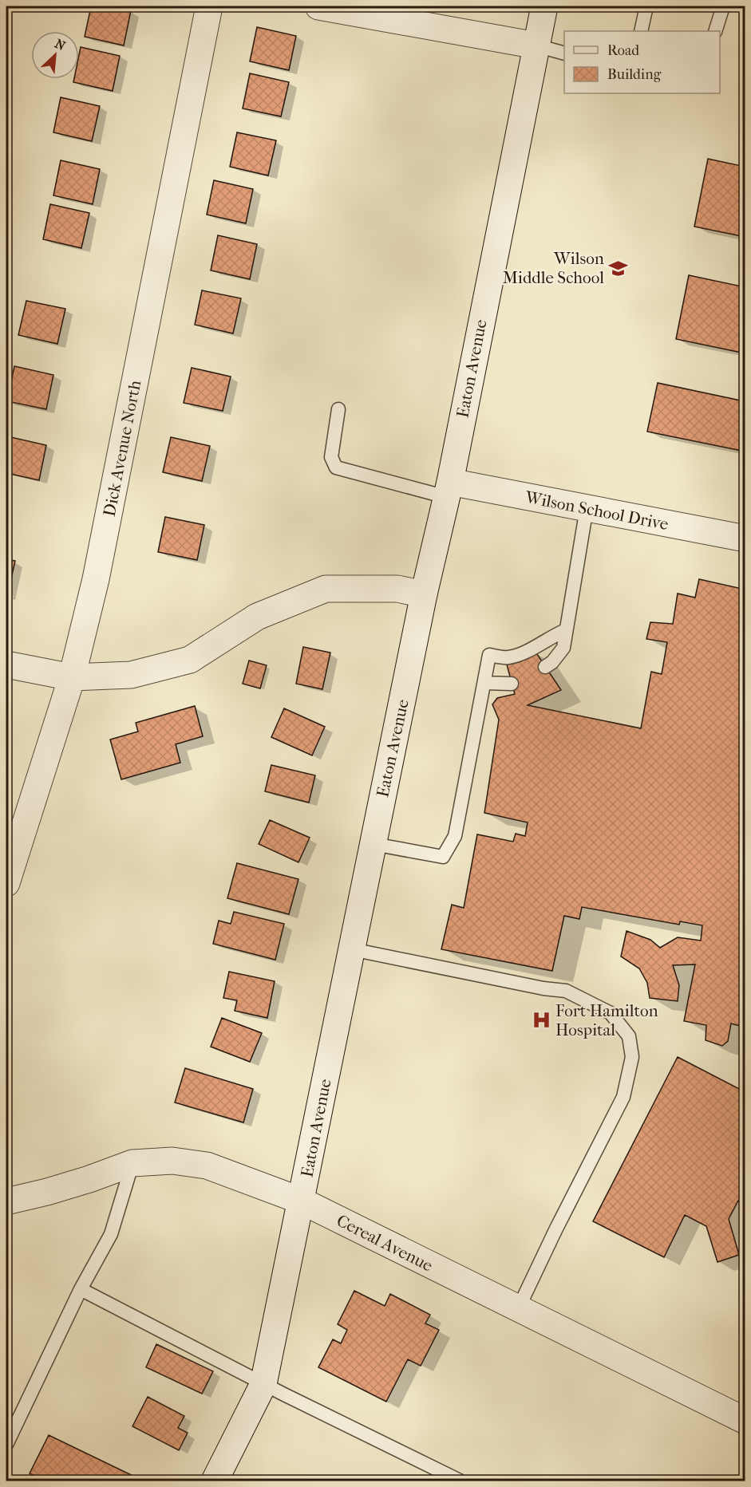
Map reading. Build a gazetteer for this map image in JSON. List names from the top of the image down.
{
  "streets": {
    "street": [
      "Eaton Avenue",
      "Dick Avenue North",
      "Wilson School Drive",
      "Cereal Avenue"
    ]
  },
  "crossings": [
    ["Eaton Avenue", "Wilson School Drive"],
    ["Eaton Avenue", "Cereal Avenue"]
  ],
  "places": {
    "school or university": ["Wilson Middle School"],
    "hospital": ["Fort Hamilton Hospital"]
  },
  "legend": ["Road", "Building"],
  "north": "top right"
}
